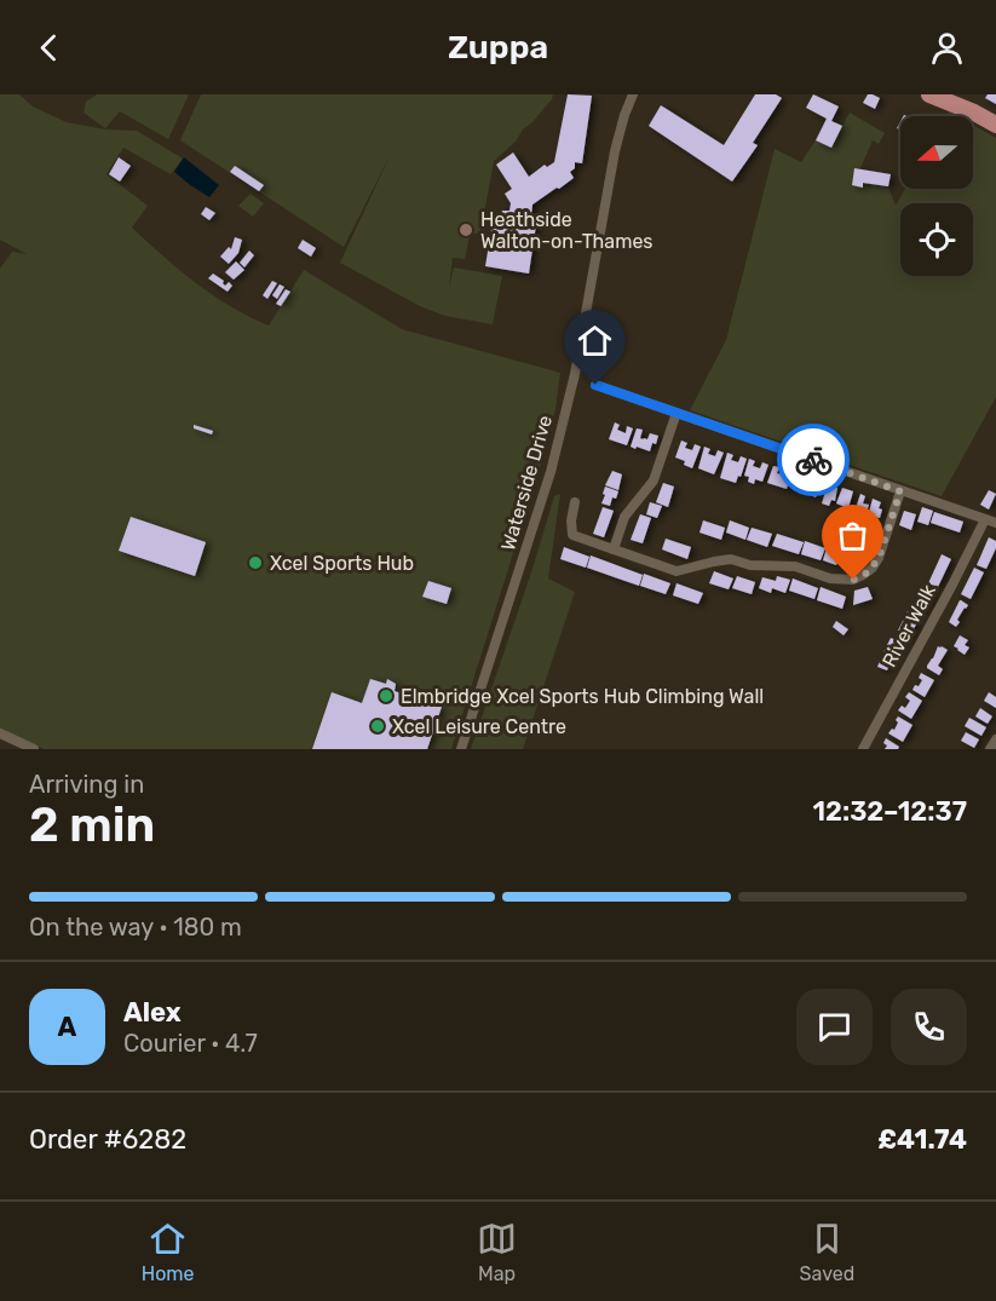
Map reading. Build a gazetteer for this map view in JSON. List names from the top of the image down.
{
  "streets": {
    "street": ["Waterside Drive", "River Walk"]
  },
  "places": [
    "Heathside Walton-on-Thames",
    "Xcel Sports Hub",
    "Elmbridge Xcel Sports Hub Climbing Wall",
    "Xcel Leisure Centre"
  ],
  "north": "left",
  "page": {
    "header": "Zuppa",
    "heading": ["2 min", "Arriving in", "12:32–12:37"],
    "panel": [
      "Alex",
      "Courier · 4.7",
      "Order #6282",
      "£41.74"
    ],
    "bar": "On the way · 180 m",
    "round": "A",
    "tabs": ["Home", "Map", "Saved"]
  }
}
